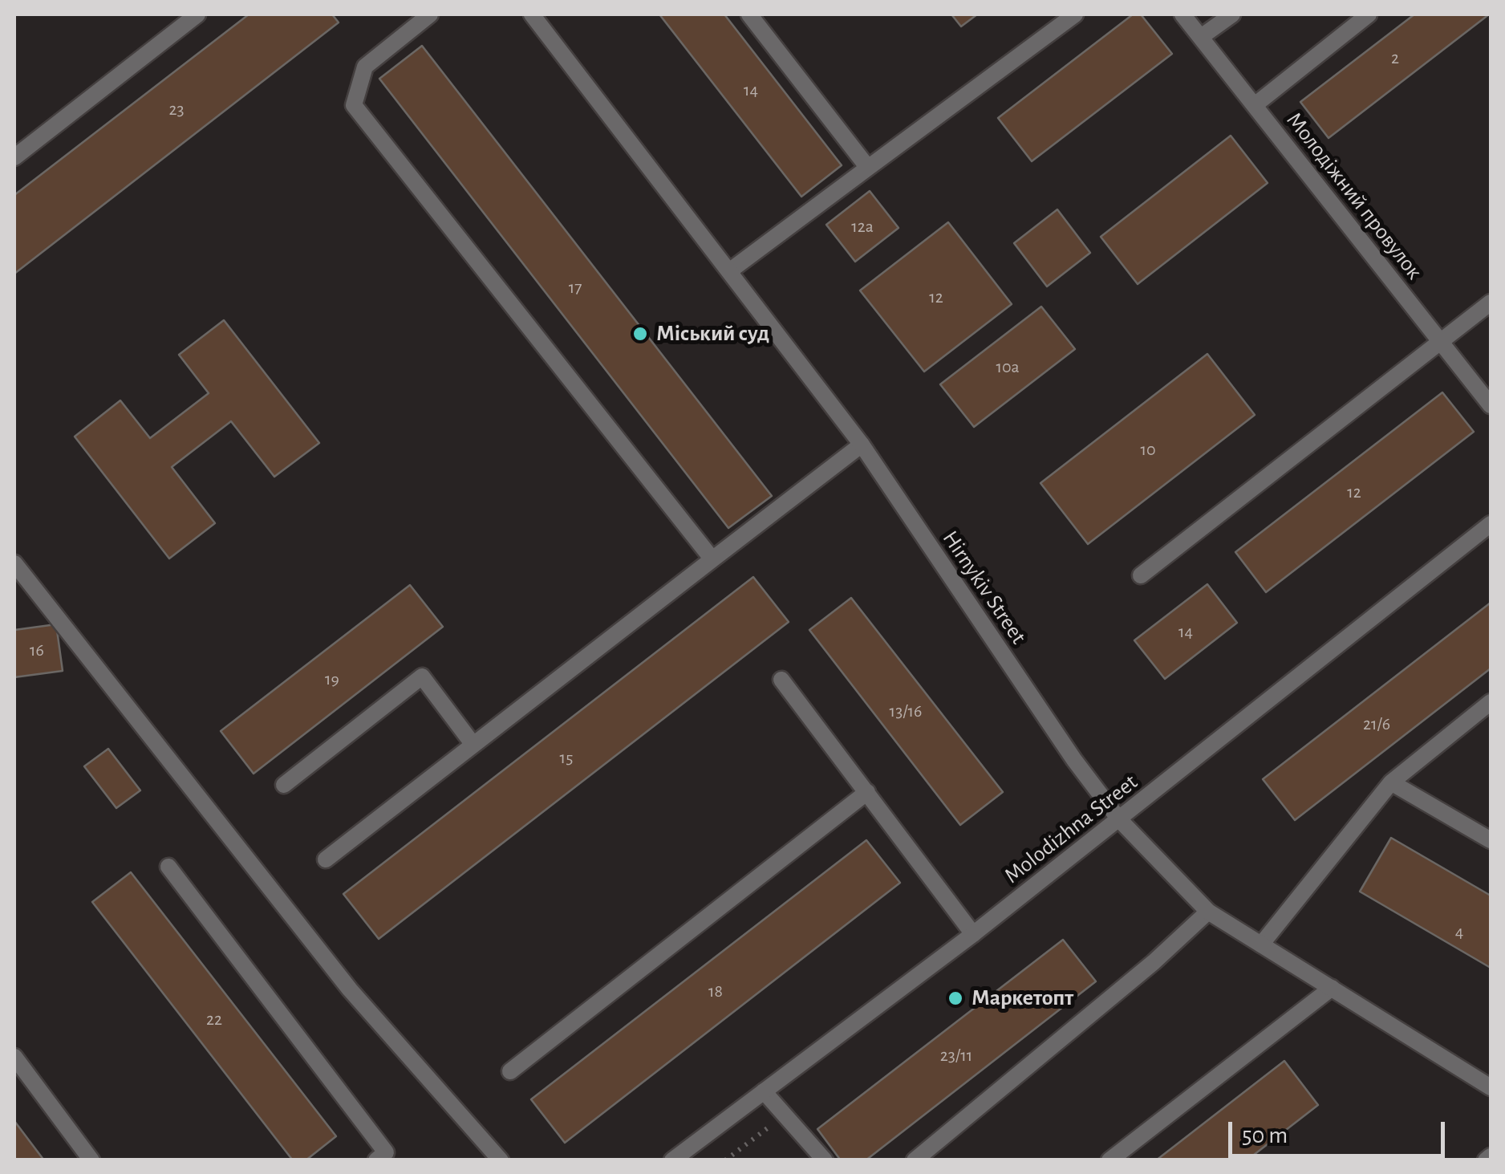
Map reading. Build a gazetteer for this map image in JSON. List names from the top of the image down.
{
  "streets": {
    "street": ["Молодіжний провулок", "Hirnykiv Street", "Molodizhna Street"]
  },
  "crossings": [
    ["Hirnykiv Street", "Molodizhna Street"]
  ],
  "places": ["Міський суд", "Маркетопт"],
  "house_numbers": [
    "2",
    "14",
    "23",
    "12а",
    "17",
    "12",
    "10а",
    "10",
    "12",
    "14",
    "16",
    "19",
    "13/16",
    "21/6",
    "15",
    "4",
    "18",
    "22",
    "23/11"
  ],
  "scale_bar": "50 m"
}
